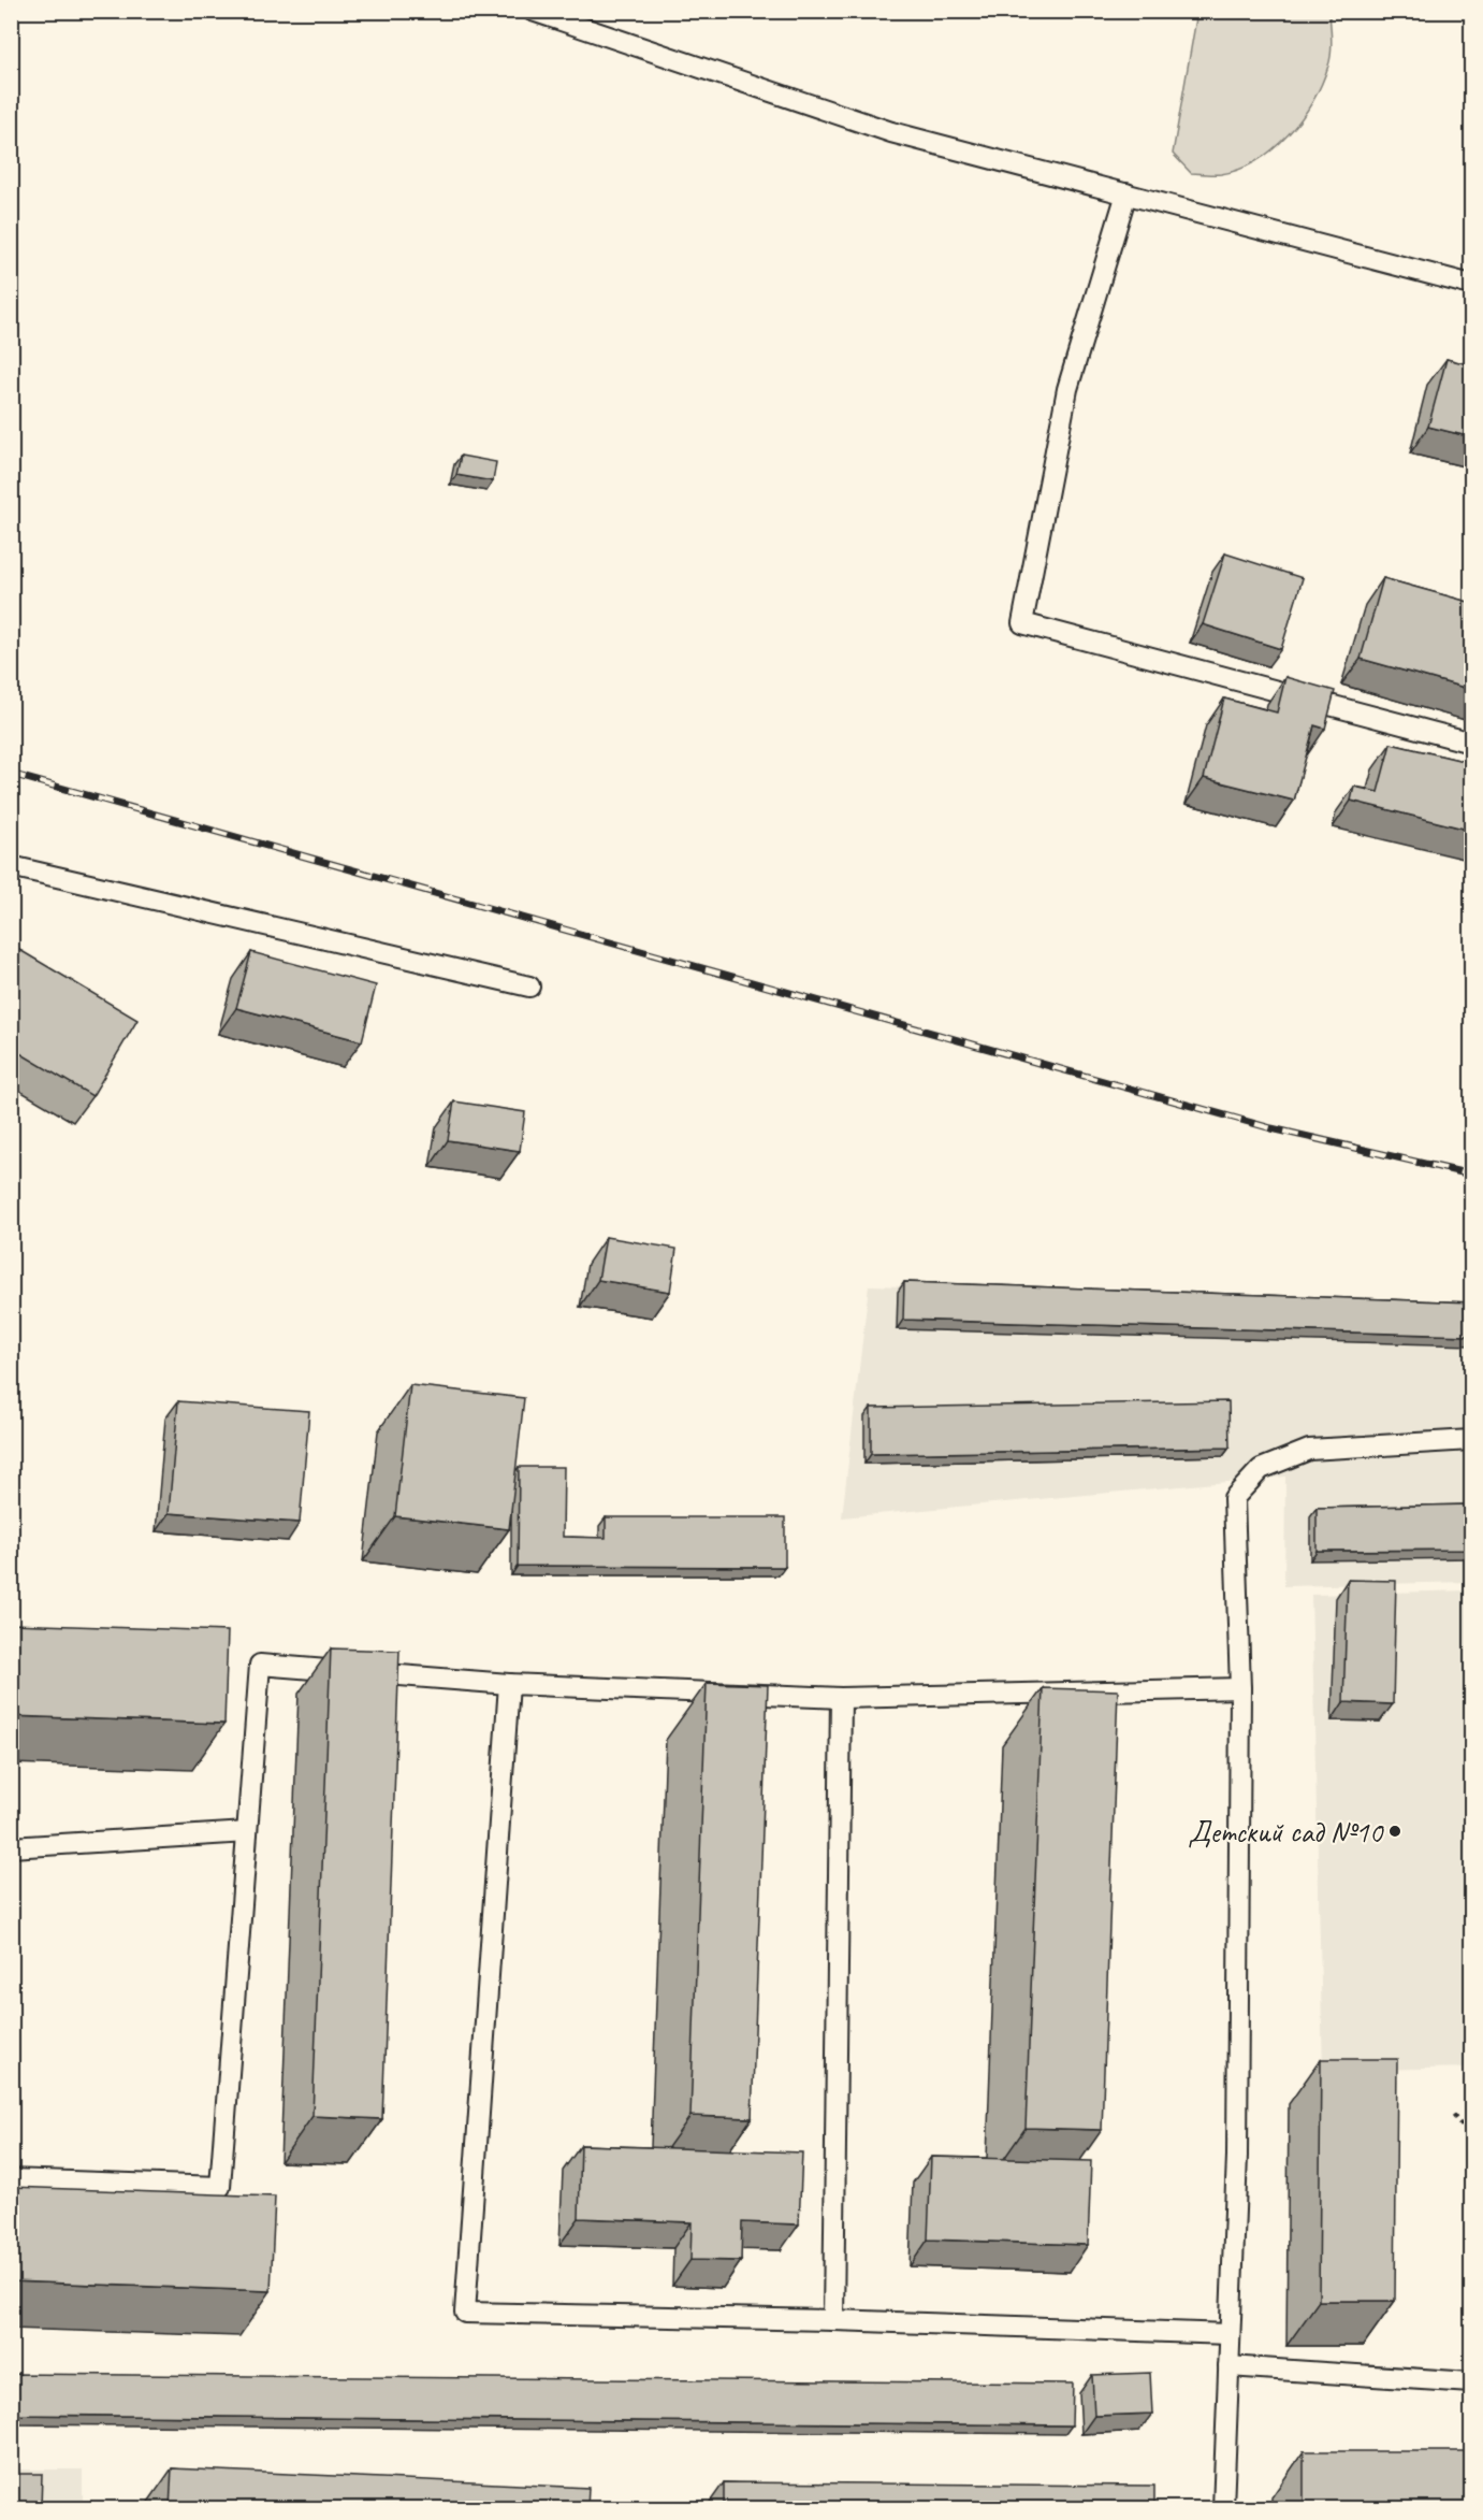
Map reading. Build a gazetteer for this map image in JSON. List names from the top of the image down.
{
  "places": ["Детский сад №10"]
}
